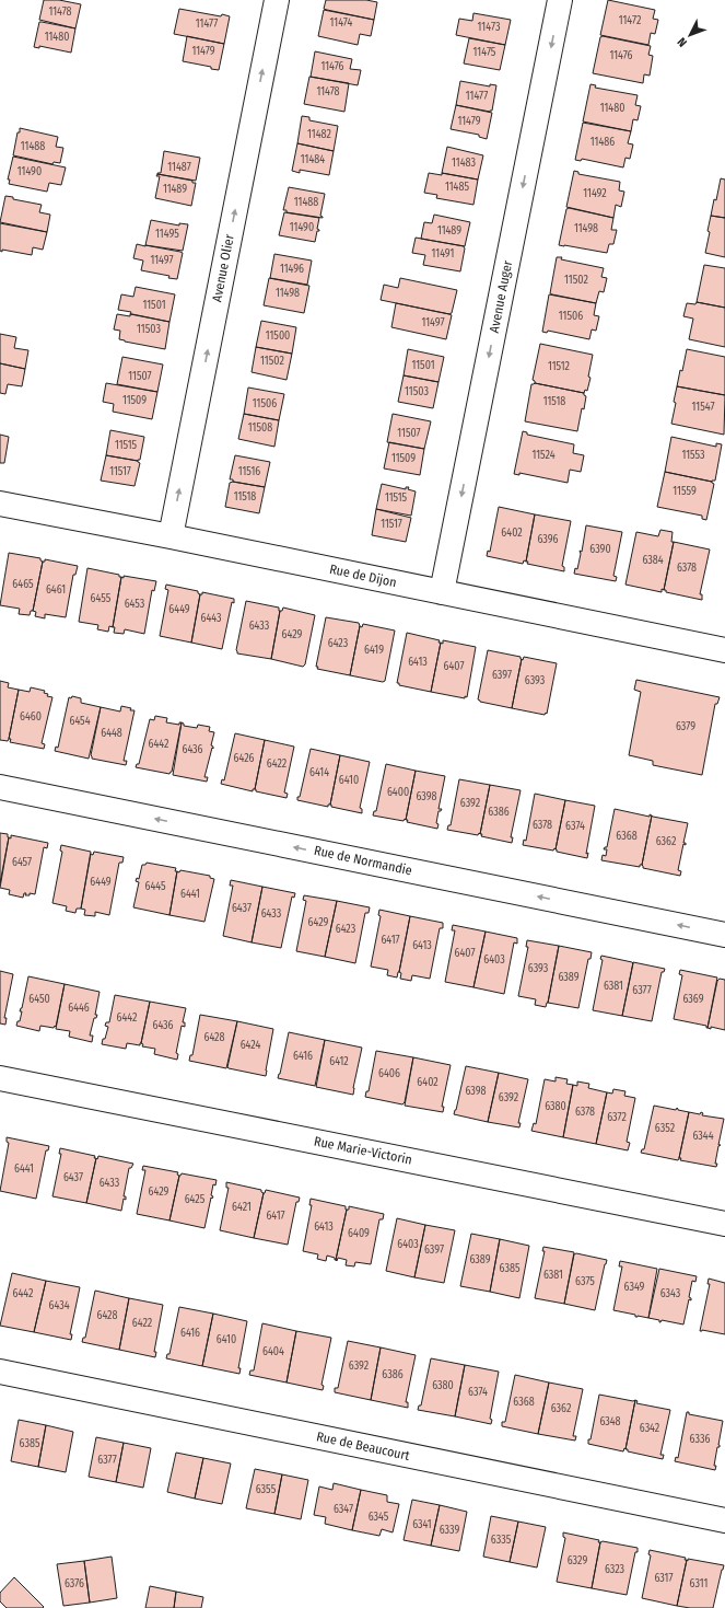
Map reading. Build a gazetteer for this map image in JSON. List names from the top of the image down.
{
  "streets": {
    "street": [
      "Avenue Olier",
      "Avenue Auger",
      "Rue de Dijon",
      "Rue de Normandie",
      "Rue Marie-Victorin",
      "Rue de Beaucourt"
    ]
  },
  "crossings": [
    ["Avenue Olier", "Rue de Dijon"],
    ["Avenue Auger", "Rue de Dijon"]
  ],
  "one_way": ["Avenue Olier", "Avenue Auger", "Rue de Normandie"],
  "house_numbers": [
    "11478",
    "11472",
    "11474",
    "11477",
    "11473",
    "11480",
    "11479",
    "11475",
    "11476",
    "11476",
    "11478",
    "11477",
    "11480",
    "11479",
    "11482",
    "11486",
    "11488",
    "11484",
    "11483",
    "11487",
    "11490",
    "11485",
    "11489",
    "11492",
    "11488",
    "11490",
    "11498",
    "11489",
    "11495",
    "11491",
    "11497",
    "11496",
    "11502",
    "11498",
    "11501",
    "11506",
    "11497",
    "11503",
    "11500",
    "11502",
    "11501",
    "11512",
    "11507",
    "11503",
    "11509",
    "11518",
    "11506",
    "11547",
    "11508",
    "11507",
    "11515",
    "11524",
    "11553",
    "11509",
    "11517",
    "11516",
    "11559",
    "11518",
    "11515",
    "11517",
    "6402",
    "6396",
    "6390",
    "6384",
    "6378",
    "6465",
    "6461",
    "6455",
    "6453",
    "6449",
    "6443",
    "6433",
    "6429",
    "6423",
    "6419",
    "6413",
    "6407",
    "6397",
    "6393",
    "6460",
    "6454",
    "6379",
    "6448",
    "6442",
    "6436",
    "6426",
    "6422",
    "6414",
    "6410",
    "6400",
    "6398",
    "6392",
    "6386",
    "6378",
    "6374",
    "6368",
    "6362",
    "6457",
    "6449",
    "6445",
    "6441",
    "6437",
    "6433",
    "6429",
    "6423",
    "6417",
    "6413",
    "6407",
    "6403",
    "6393",
    "6389",
    "6381",
    "6377",
    "6450",
    "6369",
    "6446",
    "6442",
    "6436",
    "6428",
    "6424",
    "6416",
    "6412",
    "6406",
    "6402",
    "6398",
    "6392",
    "6380",
    "6378",
    "6372",
    "6352",
    "6344",
    "6441",
    "6437",
    "6433",
    "6429",
    "6425",
    "6421",
    "6417",
    "6413",
    "6409",
    "6403",
    "6397",
    "6389",
    "6385",
    "6381",
    "6375",
    "6349",
    "6442",
    "6343",
    "6434",
    "6428",
    "6422",
    "6416",
    "6410",
    "6404",
    "6392",
    "6386",
    "6380",
    "6374",
    "6368",
    "6362",
    "6348",
    "6342",
    "6336",
    "6385",
    "6377",
    "6355",
    "6347",
    "6345",
    "6341",
    "6339",
    "6335",
    "6329",
    "6323",
    "6317",
    "6376",
    "6311"
  ],
  "north": "bottom left"
}
